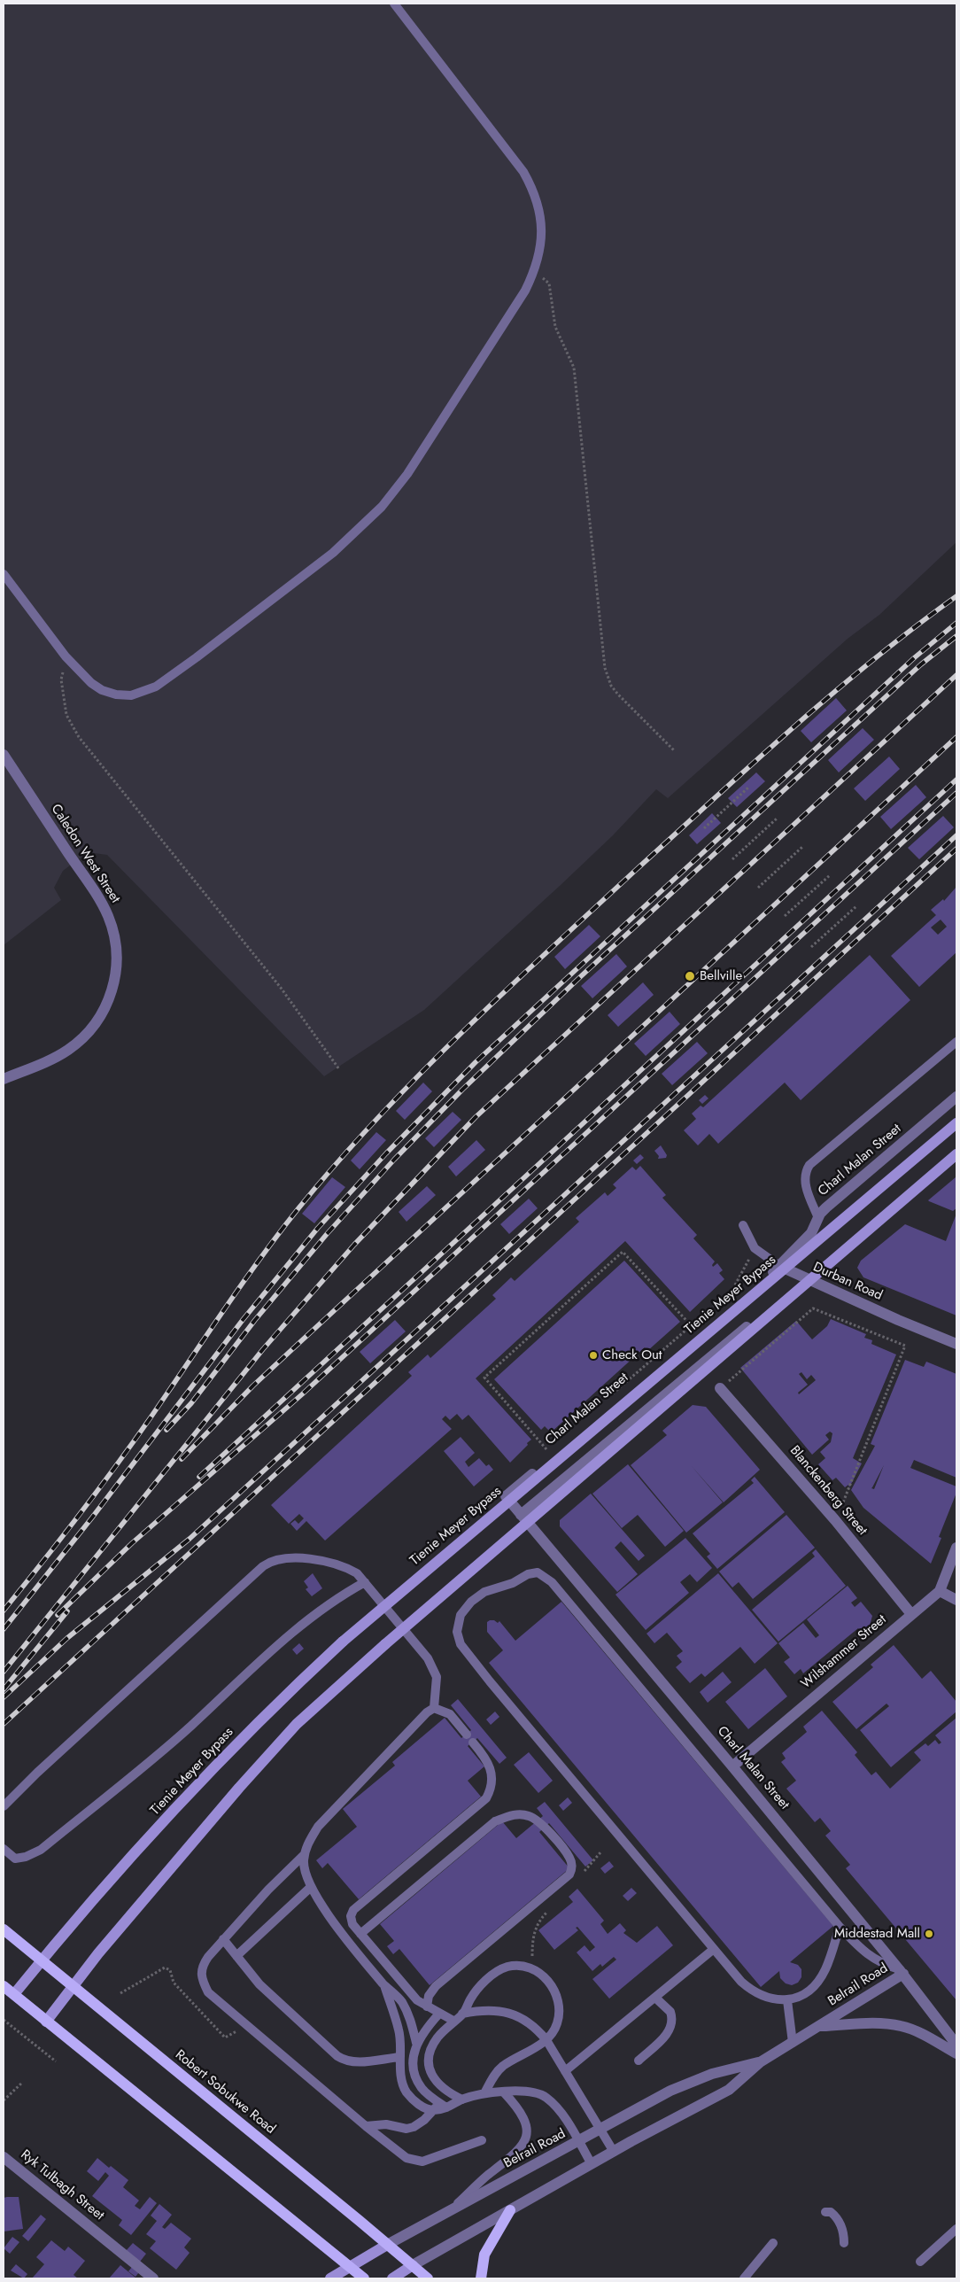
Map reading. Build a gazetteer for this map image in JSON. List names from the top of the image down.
{
  "streets": {
    "main road": ["Tienie Meyer Bypass", "Belrail Road", "Robert Sobukwe Road"],
    "street": [
      "Caledon West Street",
      "Charl Malan Street",
      "Durban Road",
      "Blanckenberg Street",
      "Wilshammer Street",
      "Ryk Tulbagh Street"
    ]
  },
  "crossings": [
    ["Charl Malan Street", "Durban Road"],
    ["Charl Malan Street", "Wilshammer Street"],
    ["Charl Malan Street", "Belrail Road"],
    ["Tienie Meyer Bypass", "Robert Sobukwe Road"],
    ["Blanckenberg Street", "Wilshammer Street"],
    ["Belrail Road", "Robert Sobukwe Road"]
  ],
  "places": ["Bellville", "Check Out", "Middestad Mall"]
}
